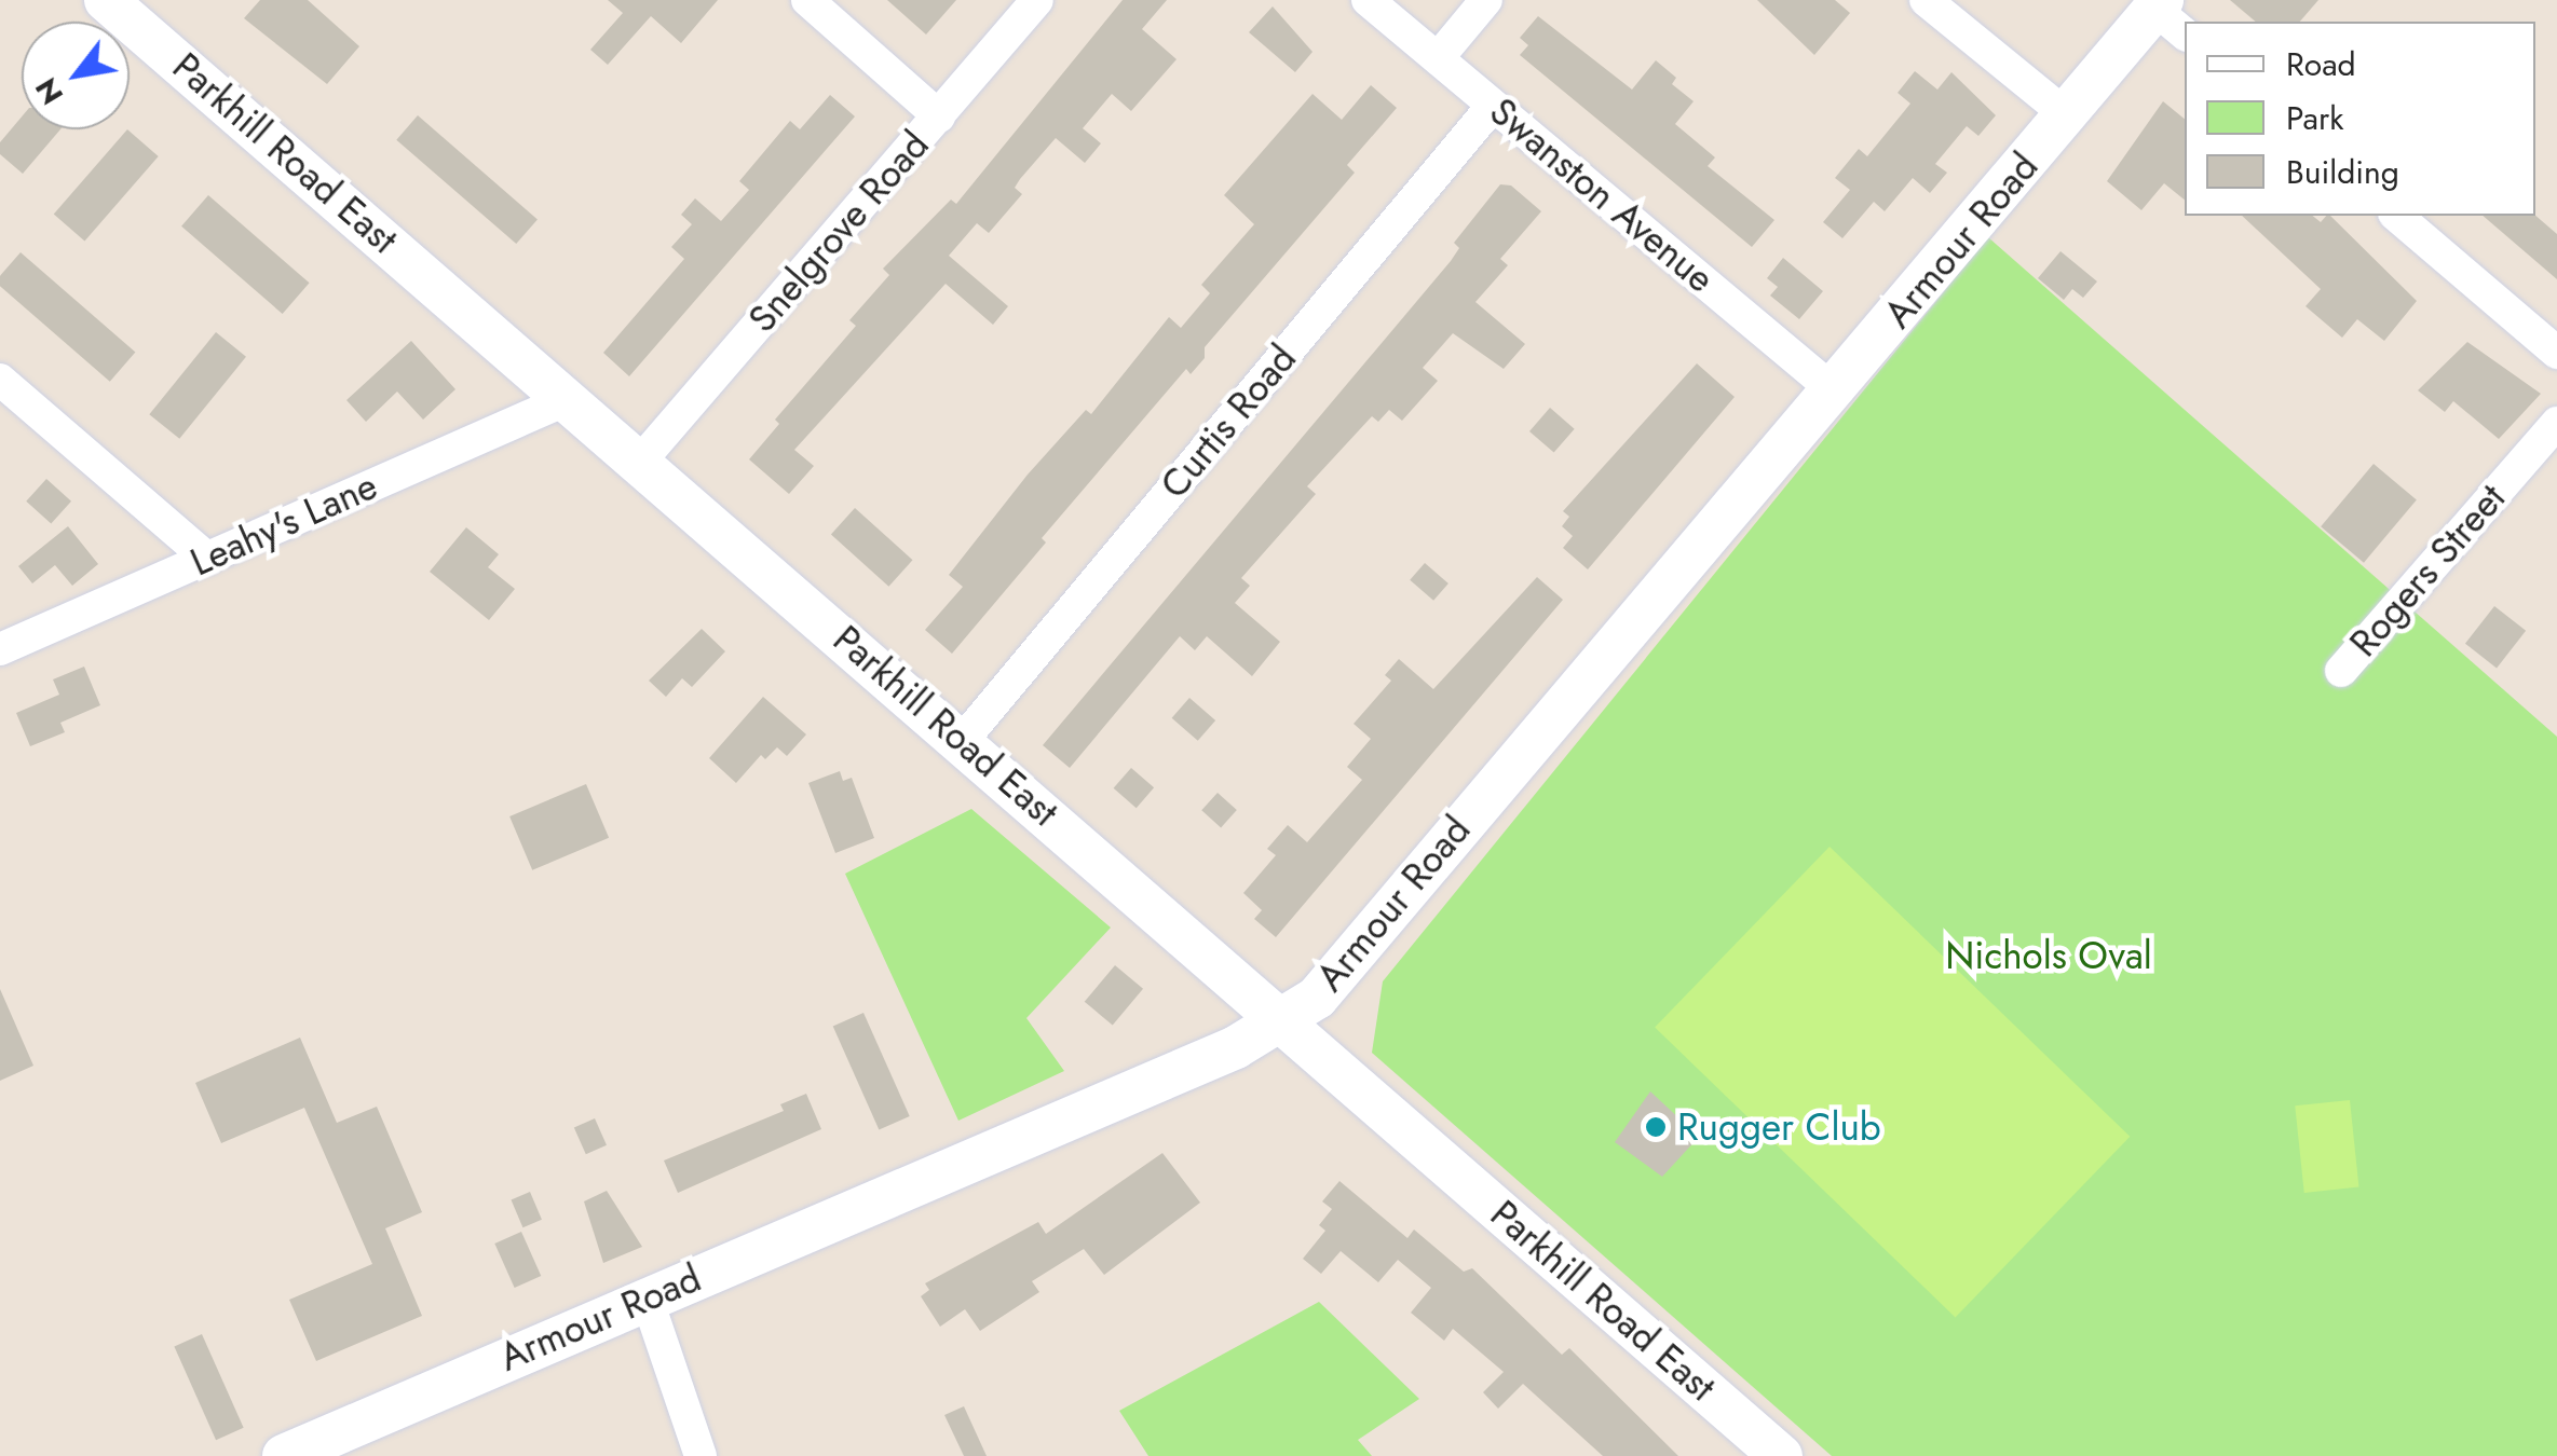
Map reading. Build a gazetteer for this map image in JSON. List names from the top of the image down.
{
  "streets": {
    "main road": ["Parkhill Road East", "Armour Road"],
    "street": [
      "Swanston Avenue",
      "Snelgrove Road",
      "Curtis Road",
      "Leahy's Lane",
      "Rogers Street"
    ]
  },
  "crossings": [
    ["Parkhill Road East", "Snelgrove Road"],
    ["Parkhill Road East", "Armour Road"],
    ["Parkhill Road East", "Curtis Road"],
    ["Parkhill Road East", "Leahy's Lane"],
    ["Swanston Avenue", "Armour Road"],
    ["Swanston Avenue", "Curtis Road"]
  ],
  "parks": ["Nichols Oval"],
  "places": ["Rugger Club"],
  "legend": ["Road", "Park", "Building"],
  "north": "bottom left"
}
